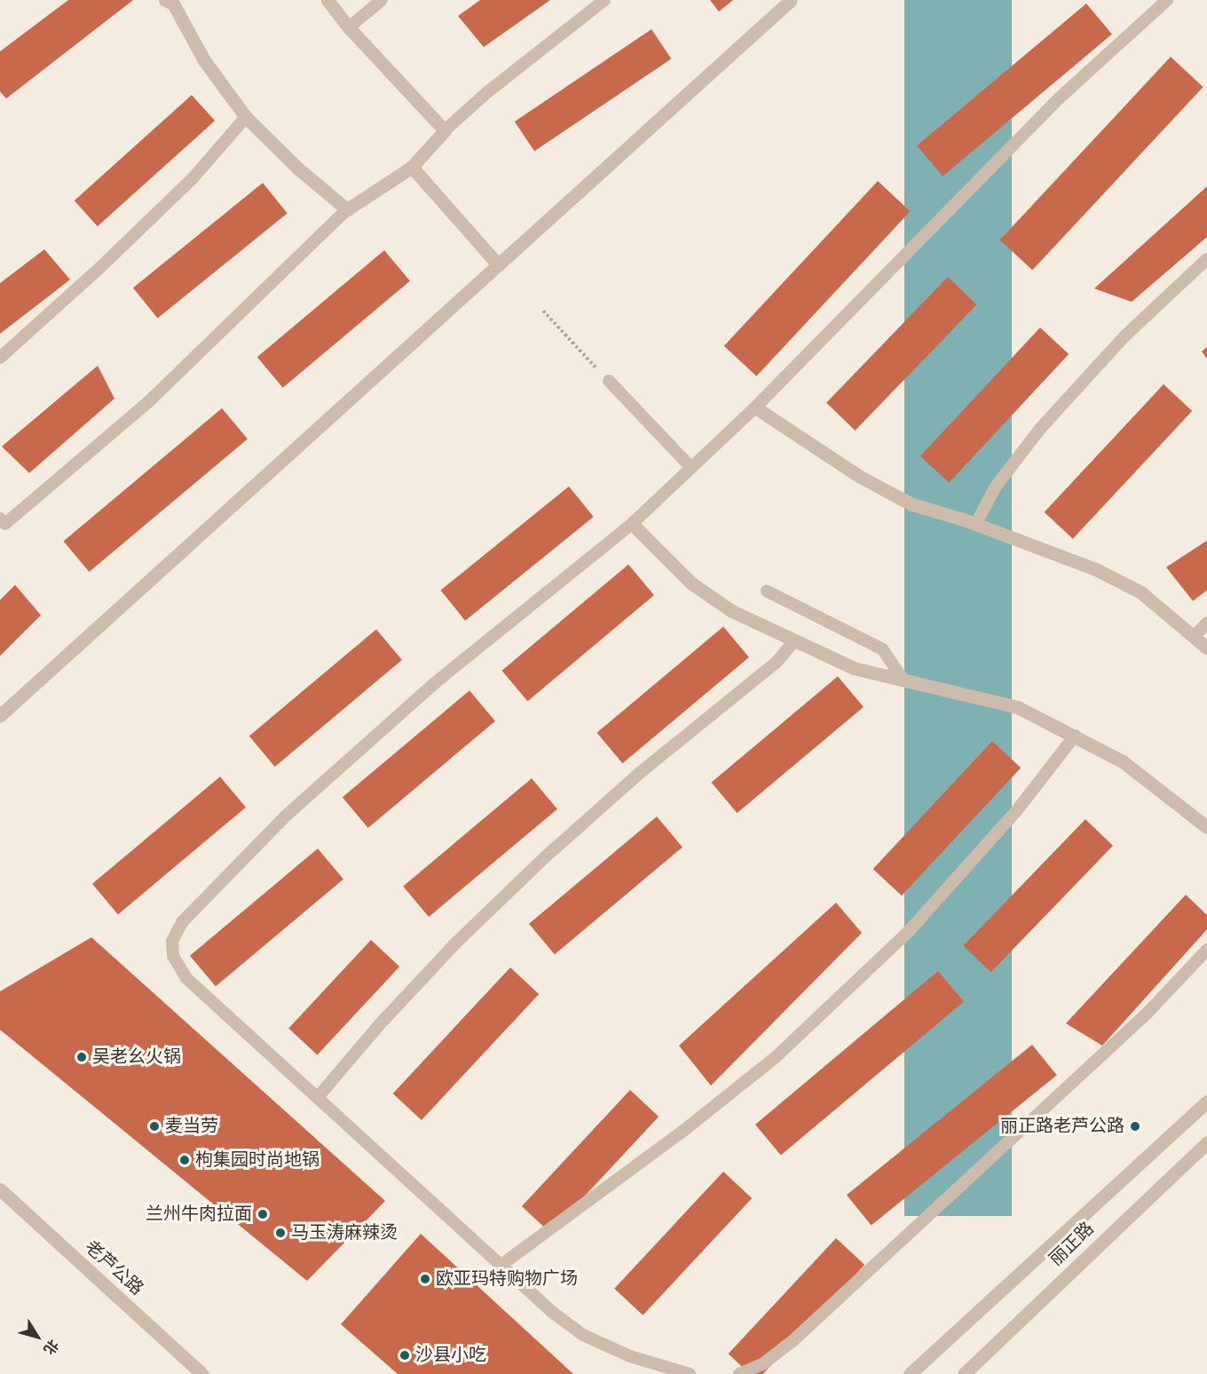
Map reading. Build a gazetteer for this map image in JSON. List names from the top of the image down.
{
  "streets": {
    "street": ["丽正路", "老芦公路"]
  },
  "places": [
    "吴老幺火锅",
    "麦当劳",
    "丽正路老芦公路",
    "枸集园时尚地锅",
    "兰州牛肉拉面",
    "马玉涛麻辣烫",
    "欧亚玛特购物广场",
    "沙县小吃"
  ],
  "north": "bottom right"
}
